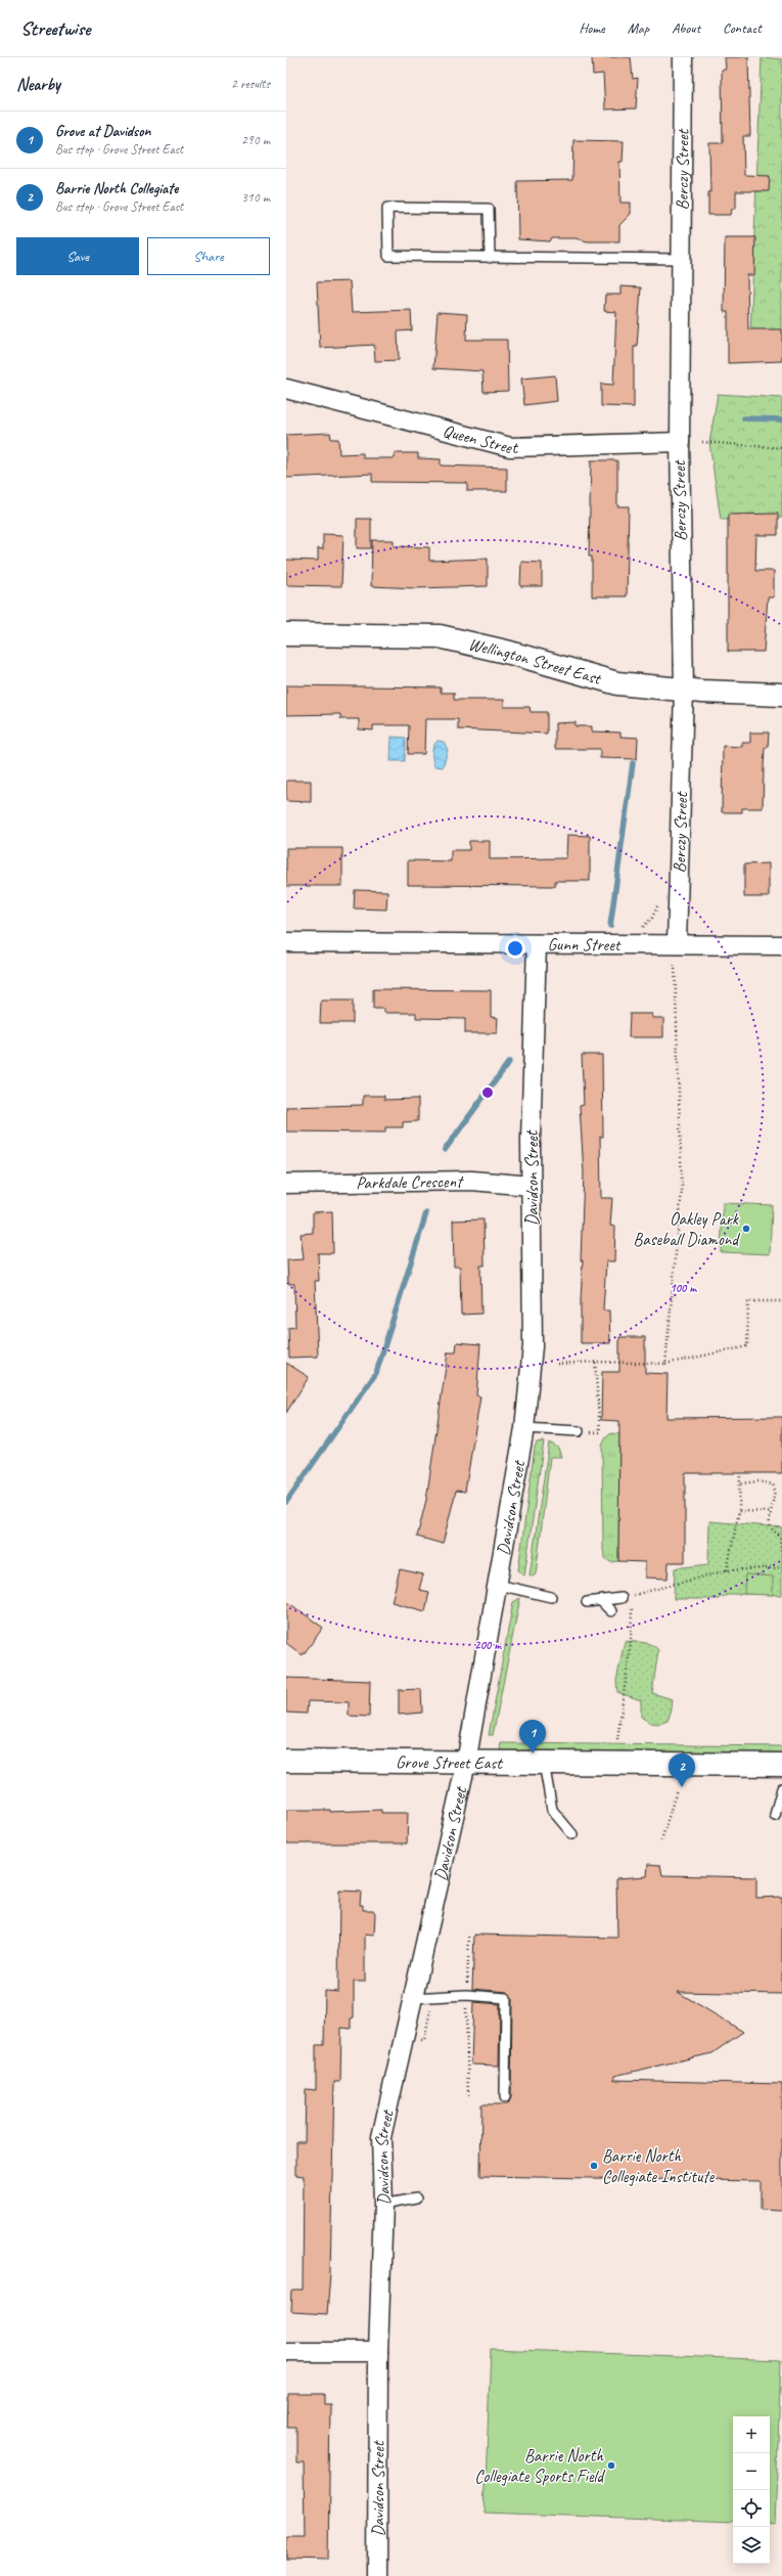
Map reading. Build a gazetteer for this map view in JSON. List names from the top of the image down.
{
  "streets": {
    "street": [
      "Berczy Street",
      "Queen Street",
      "Wellington Street East",
      "Gunn Street",
      "Davidson Street",
      "Parkdale Crescent",
      "Grove Street East"
    ]
  },
  "crossings": [
    ["Berczy Street", "Queen Street"],
    ["Berczy Street", "Wellington Street East"],
    ["Berczy Street", "Gunn Street"],
    ["Gunn Street", "Davidson Street"],
    ["Davidson Street", "Parkdale Crescent"],
    ["Davidson Street", "Grove Street East"]
  ],
  "places": ["Oakley Park Baseball Diamond", "Barrie North Collegiate Institute", "Barrie North Collegiate Sports Field"],
  "page": {
    "header": "Streetwise",
    "nav": [
      "Home",
      "Map",
      "About",
      "Contact"
    ],
    "heading": ["Nearby", "2 results"],
    "list": [
      {
        "mark": "1",
        "name": "Grove at Davidson",
        "note": "Bus stop · Grove Street East",
        "value": "290 m"
      },
      {
        "mark": "2",
        "name": "Barrie North Collegiate",
        "note": "Bus stop · Grove Street East",
        "value": "310 m"
      }
    ],
    "buttons": ["Save", "Share"],
    "pins": ["1", "2"],
    "map_buttons": ["+", "−"]
  },
  "rings": ["100 m", "200 m"]
}
